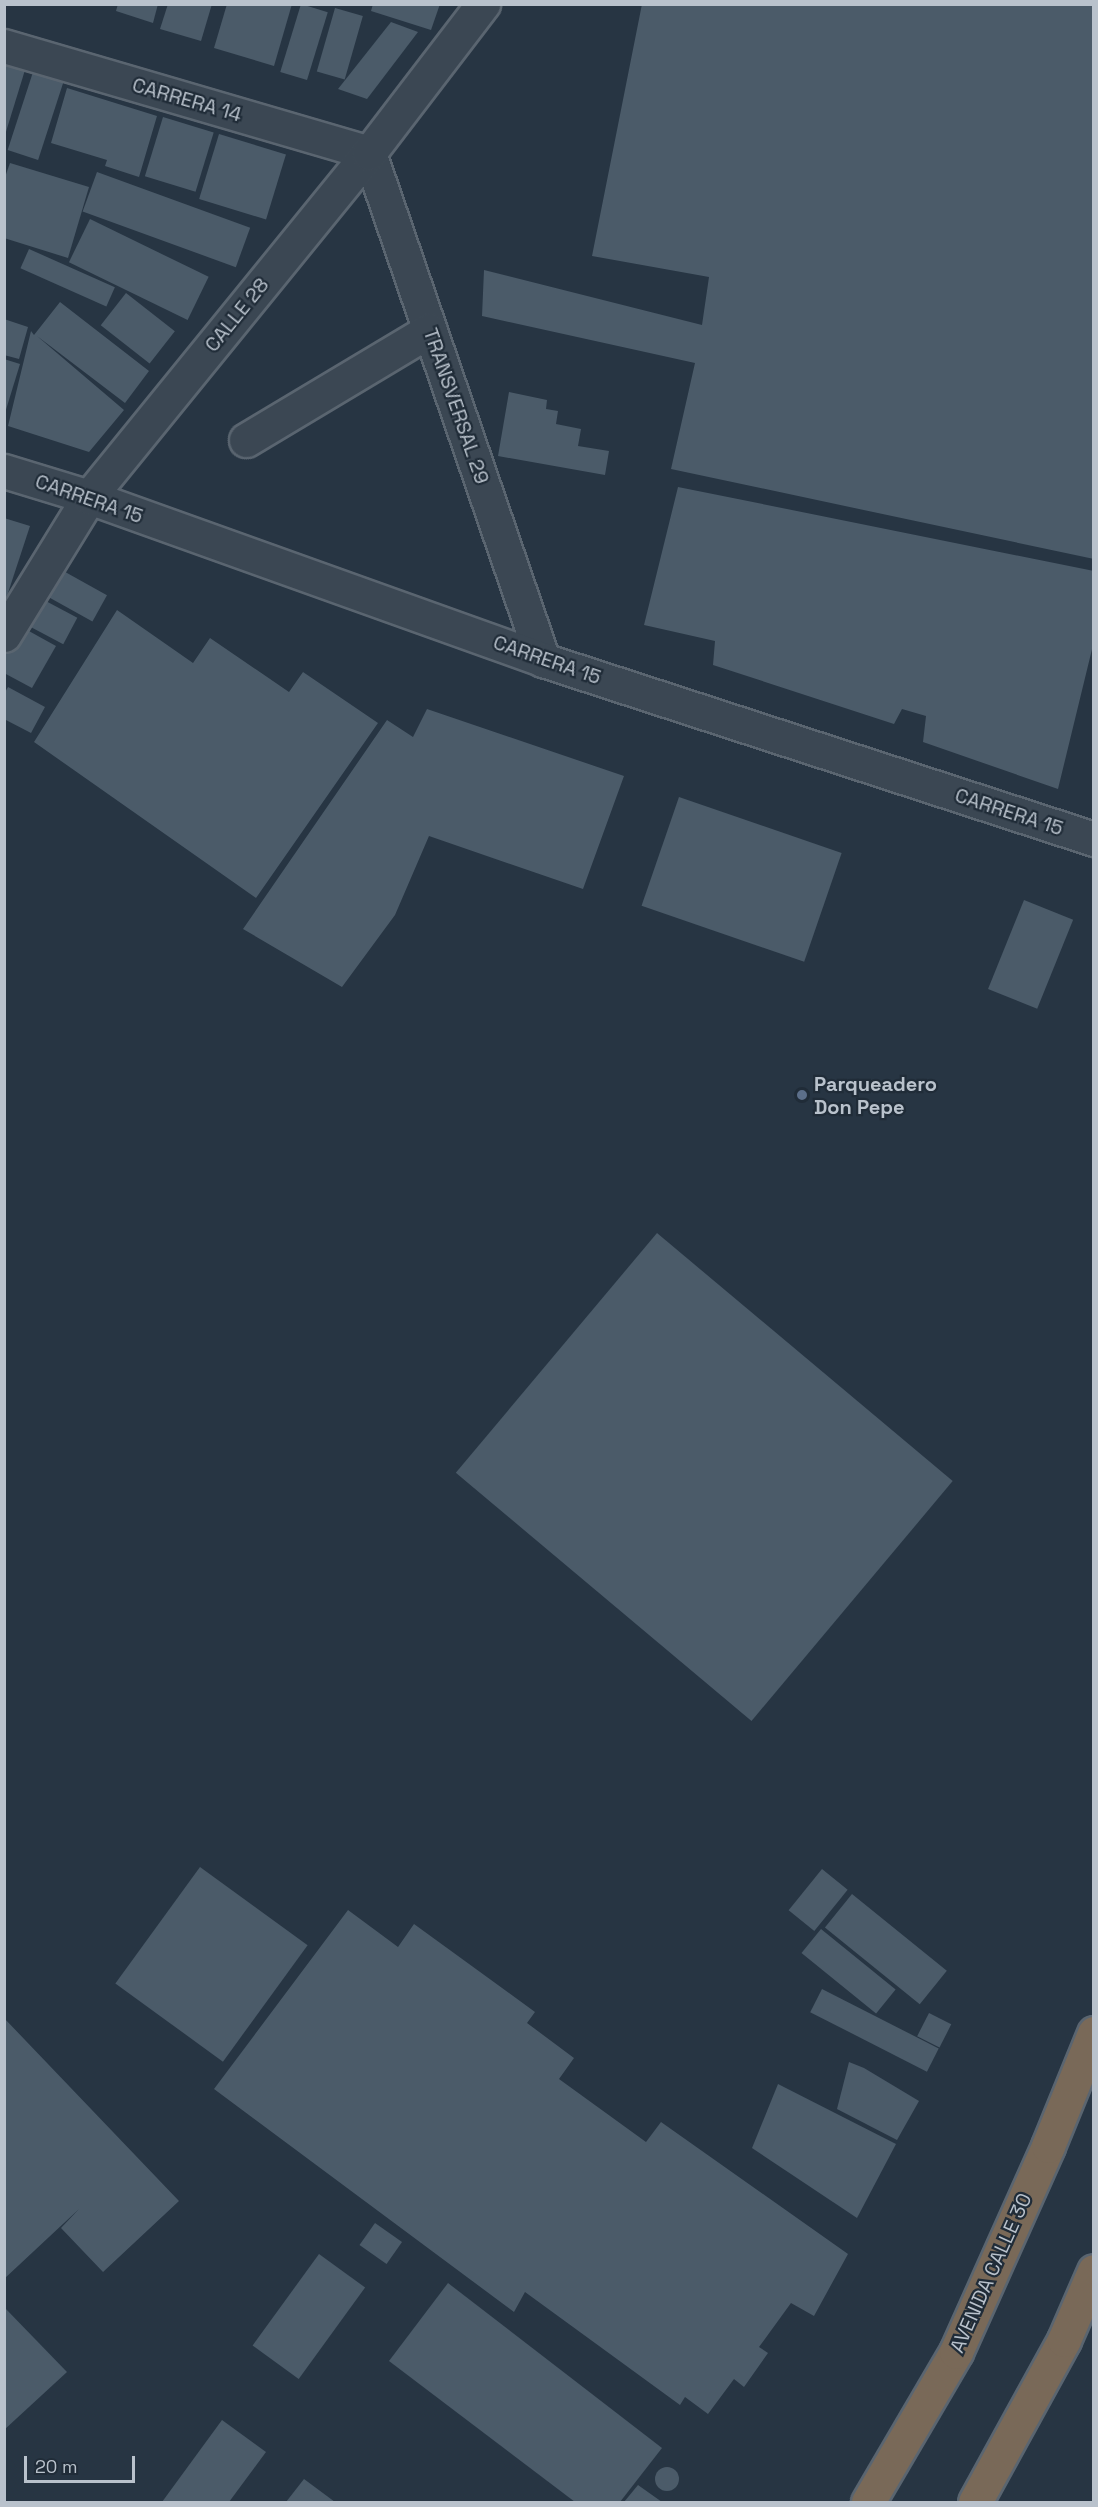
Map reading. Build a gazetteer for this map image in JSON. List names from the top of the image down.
{
  "streets": {
    "highway": ["AVENIDA CALLE 30"],
    "street": [
      "CARRERA 14",
      "CALLE 28",
      "TRANSVERSAL 29",
      "CARRERA 15"
    ]
  },
  "crossings": [
    ["CARRERA 14", "CALLE 28"],
    ["CARRERA 14", "TRANSVERSAL 29"],
    ["CALLE 28", "TRANSVERSAL 29"],
    ["CALLE 28", "CARRERA 15"],
    ["TRANSVERSAL 29", "CARRERA 15"]
  ],
  "places": ["Parqueadero Don Pepe"],
  "scale_bar": "20 m"
}
